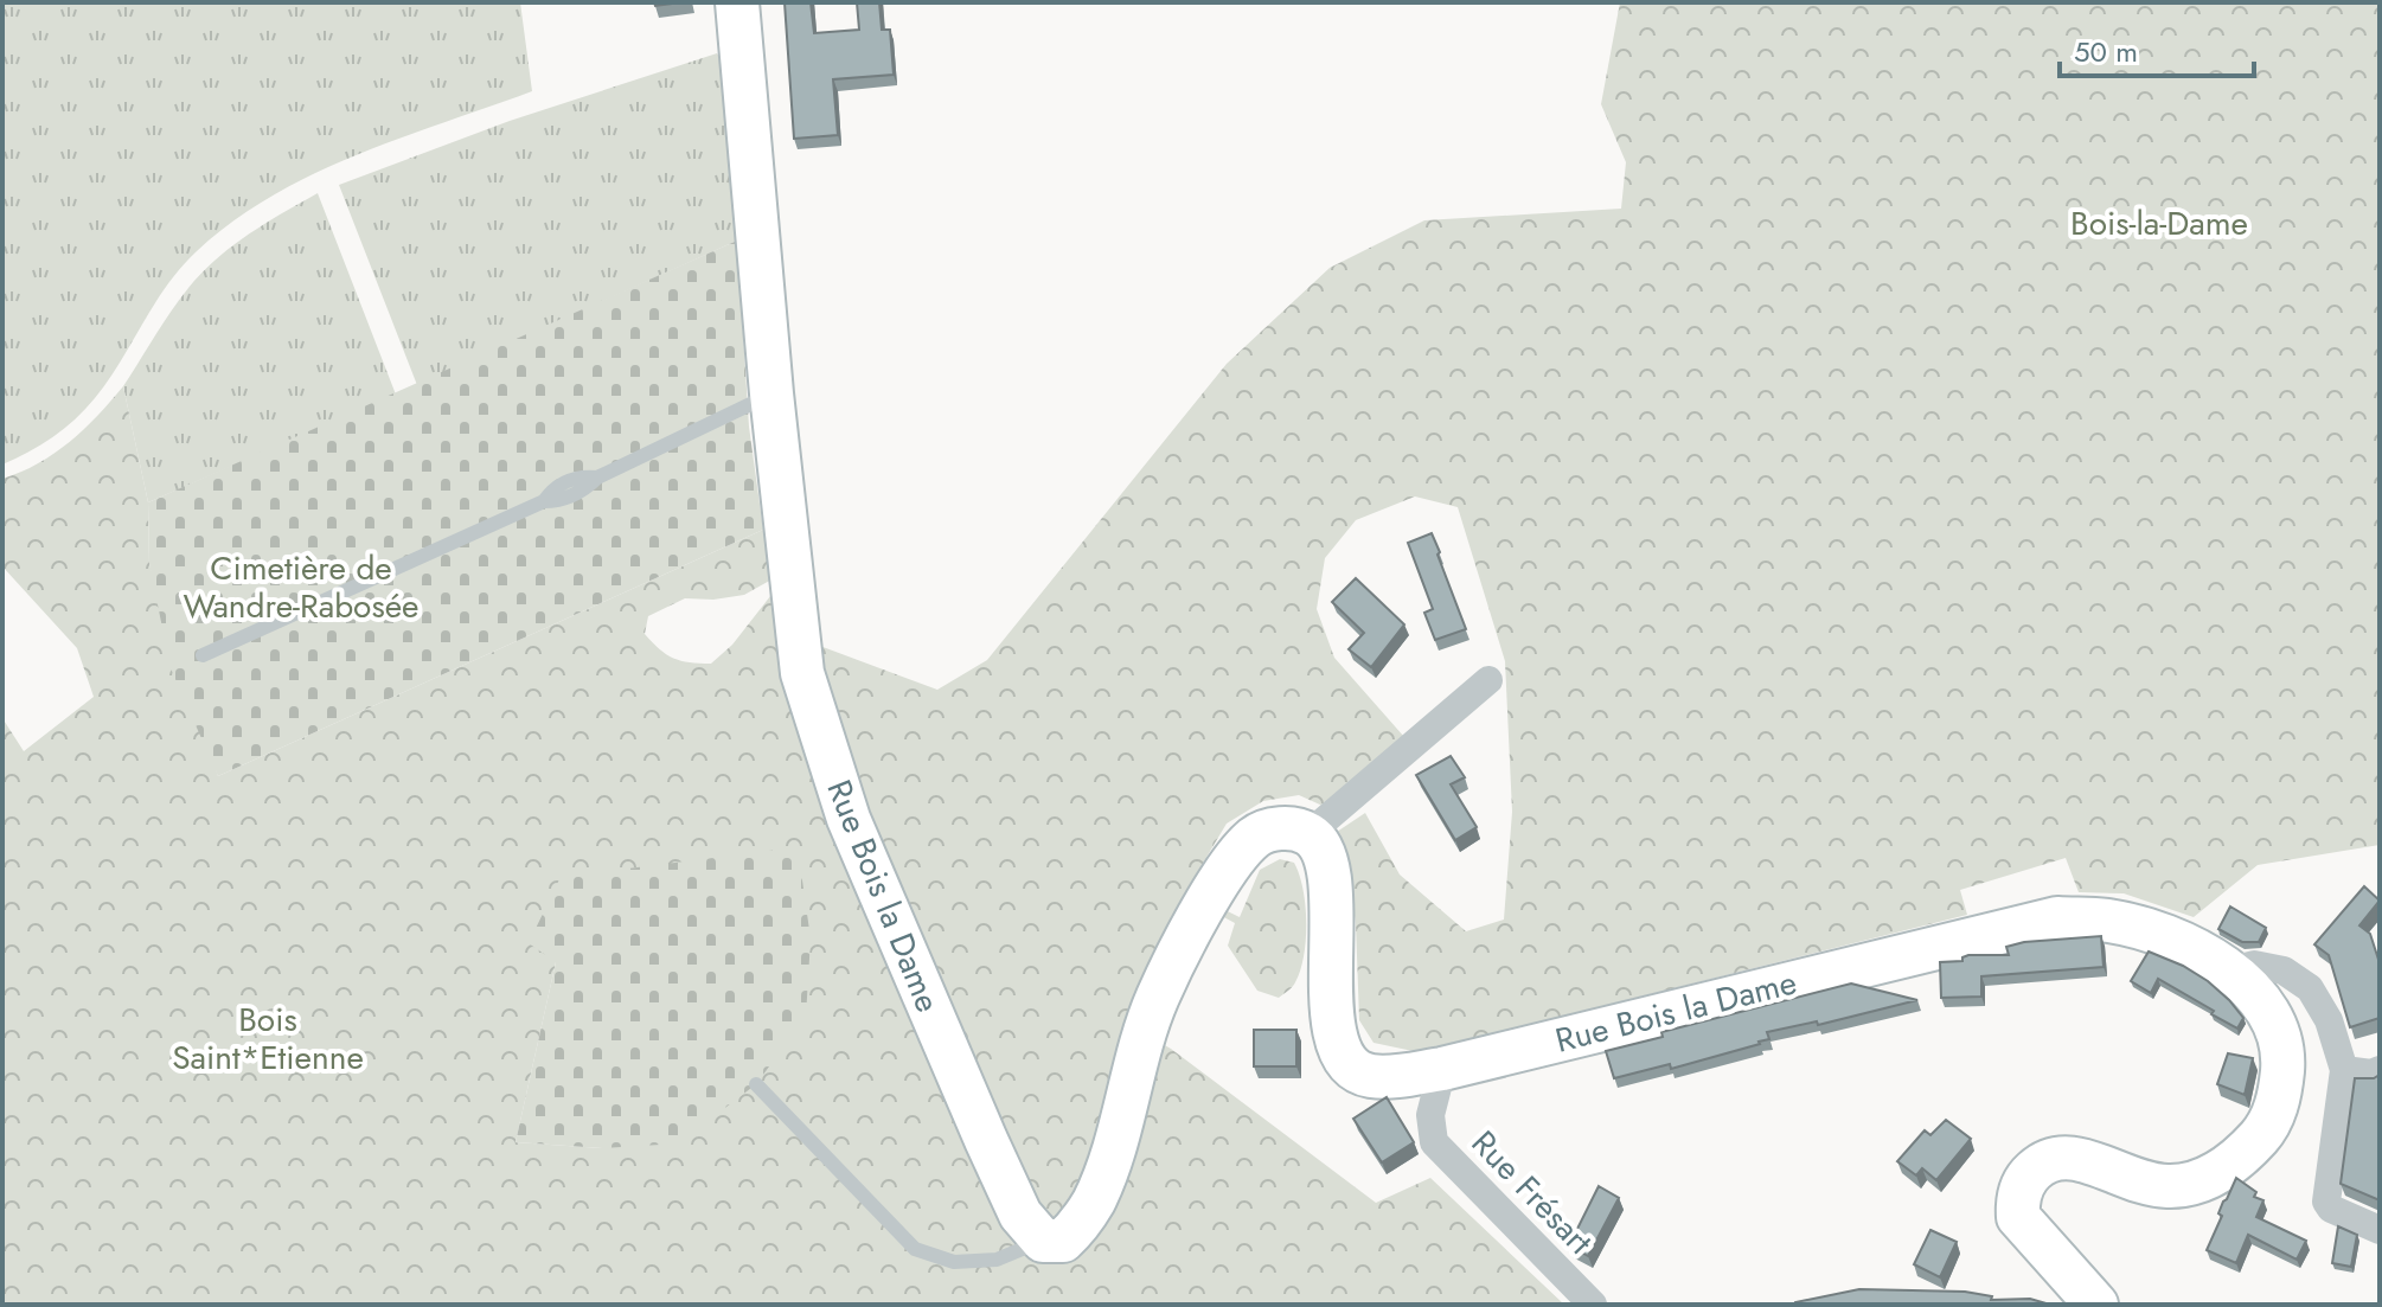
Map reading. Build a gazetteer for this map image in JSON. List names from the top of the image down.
{
  "streets": {
    "street": ["Rue Bois la Dame", "Rue Frésart"]
  },
  "crossings": [
    ["Rue Bois la Dame", "Rue Frésart"]
  ],
  "parks": ["Bois-la-Dame", "Cimetière de Wandre-Rabosée", "Bois Saint*Etienne"],
  "scale_bar": "50 m"
}
